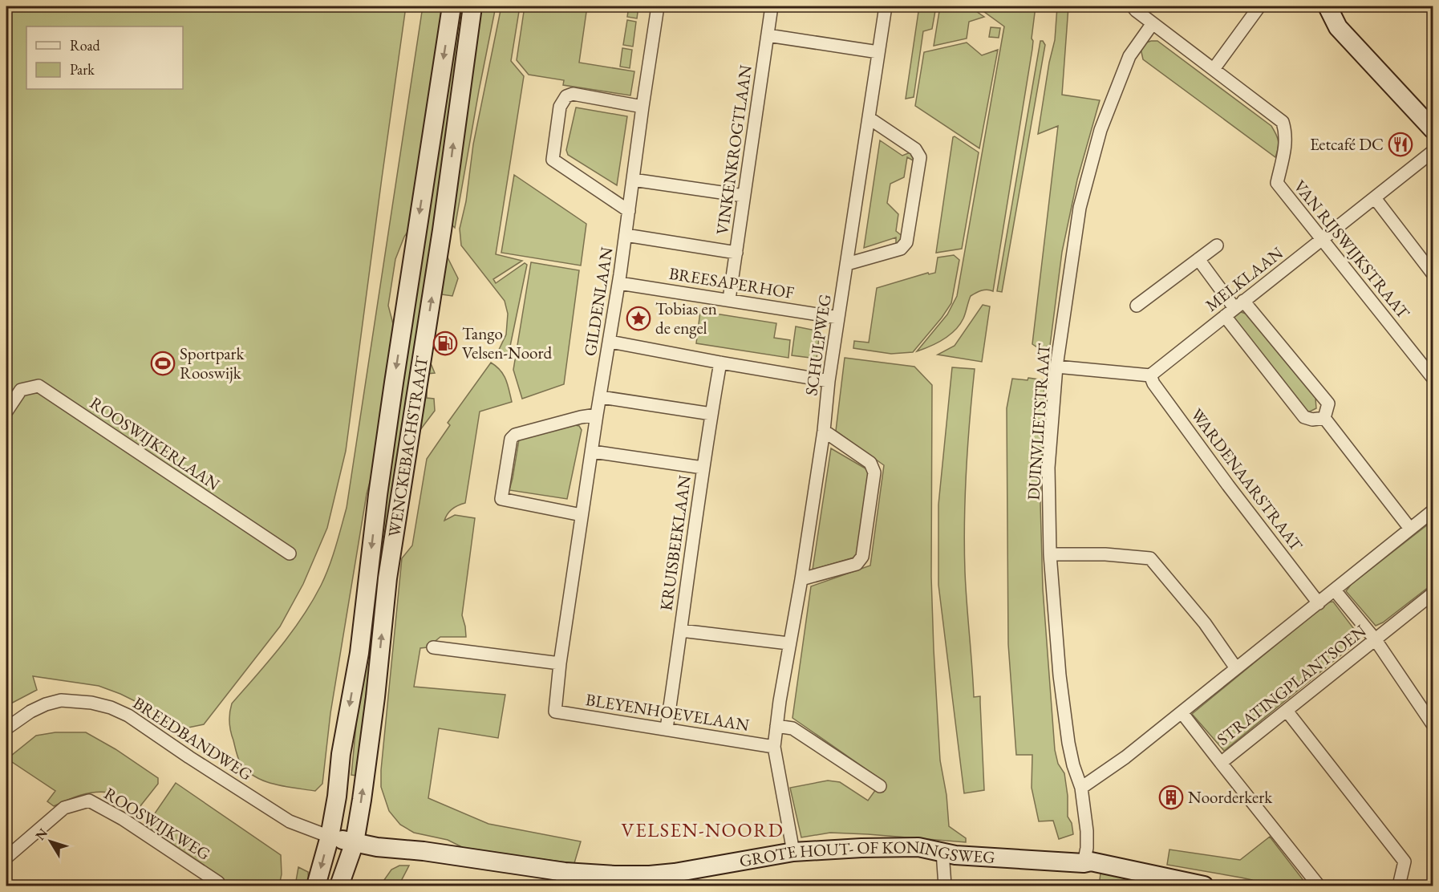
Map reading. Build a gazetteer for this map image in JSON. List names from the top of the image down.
{
  "streets": {
    "street": [
      "VINKENKROGTLAAN",
      "VAN RIJSWIJKSTRAAT",
      "MELKLAAN",
      "BREESAPERHOF",
      "GILDENLAAN",
      "SCHULPWEG",
      "DUINVLIETSTRAAT",
      "ROOSWIJKERLAAN",
      "WENCKEBACHSTRAAT",
      "WARDENAARSTRAAT",
      "KRUISBEEKLAAN",
      "STRATINGPLANTSOEN",
      "BLEYENHOEVELAAN",
      "BREEDBANDWEG",
      "ROOSWIJKWEG",
      "GROTE HOUT- OF KONINGSWEG"
    ]
  },
  "crossings": [
    ["VINKENKROGTLAAN", "BREESAPERHOF"],
    ["VAN RIJSWIJKSTRAAT", "MELKLAAN"],
    ["VAN RIJSWIJKSTRAAT", "DUINVLIETSTRAAT"],
    ["MELKLAAN", "WARDENAARSTRAAT"],
    ["BREESAPERHOF", "GILDENLAAN"],
    ["BREESAPERHOF", "SCHULPWEG"],
    ["GILDENLAAN", "BLEYENHOEVELAAN"],
    ["SCHULPWEG", "BLEYENHOEVELAAN"],
    ["SCHULPWEG", "GROTE HOUT- OF KONINGSWEG"],
    ["DUINVLIETSTRAAT", "GROTE HOUT- OF KONINGSWEG"],
    ["WENCKEBACHSTRAAT", "BREEDBANDWEG"],
    ["WENCKEBACHSTRAAT", "GROTE HOUT- OF KONINGSWEG"],
    ["KRUISBEEKLAAN", "BLEYENHOEVELAAN"],
    ["BREEDBANDWEG", "GROTE HOUT- OF KONINGSWEG"]
  ],
  "districts": ["VELSEN-NOORD"],
  "places": {
    "restaurant": ["Eetcafé DC"],
    "place": ["Tobias en de engel"],
    "fuel station": ["Tango Velsen-Noord"],
    "sports": ["Sportpark Rooswijk"],
    "building": ["Noorderkerk"]
  },
  "legend": ["Road", "Park"],
  "north": "top left"
}
